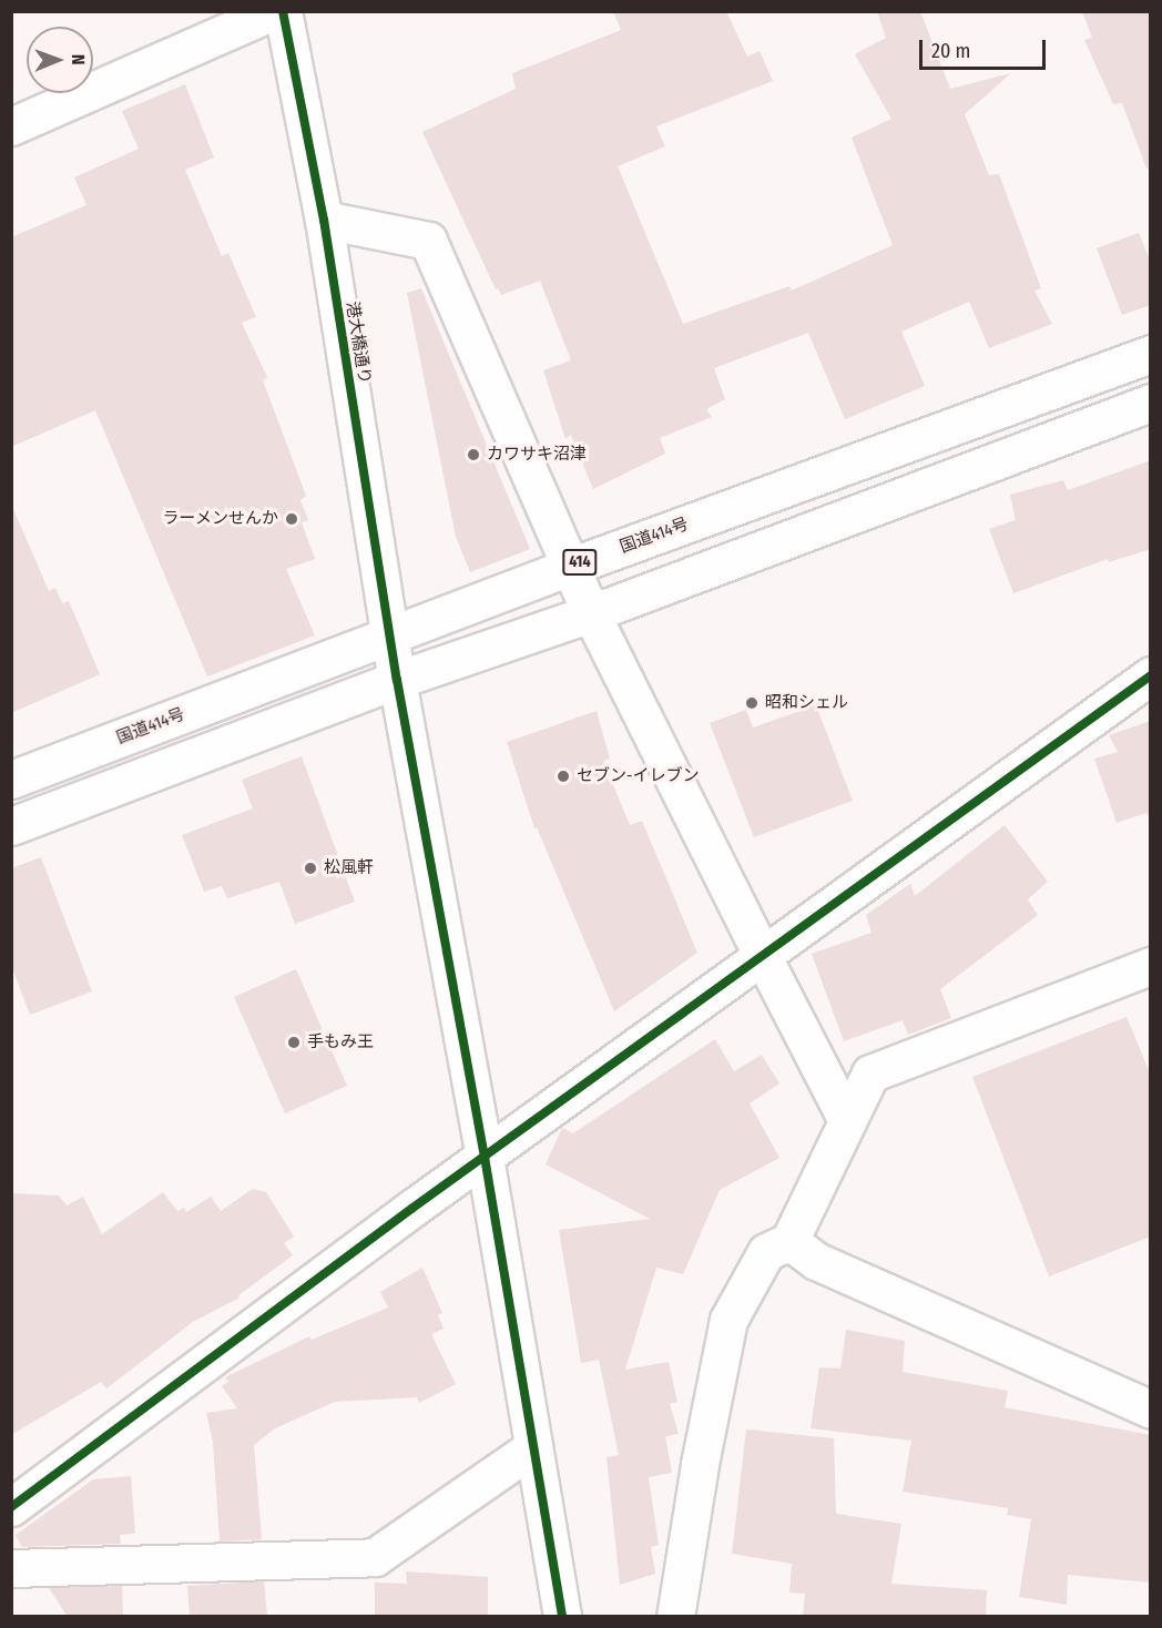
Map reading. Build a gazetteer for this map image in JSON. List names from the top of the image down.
{
  "streets": {
    "main road": ["港大橋通り", "国道414号", "414"]
  },
  "crossings": [
    ["港大橋通り", "国道414号"]
  ],
  "places": [
    "カワサキ沼津",
    "ラーメンせんか",
    "昭和シェル",
    "セブン-イレブン",
    "松風軒",
    "手もみ王"
  ],
  "scale_bar": "20 m",
  "north": "right"
}
